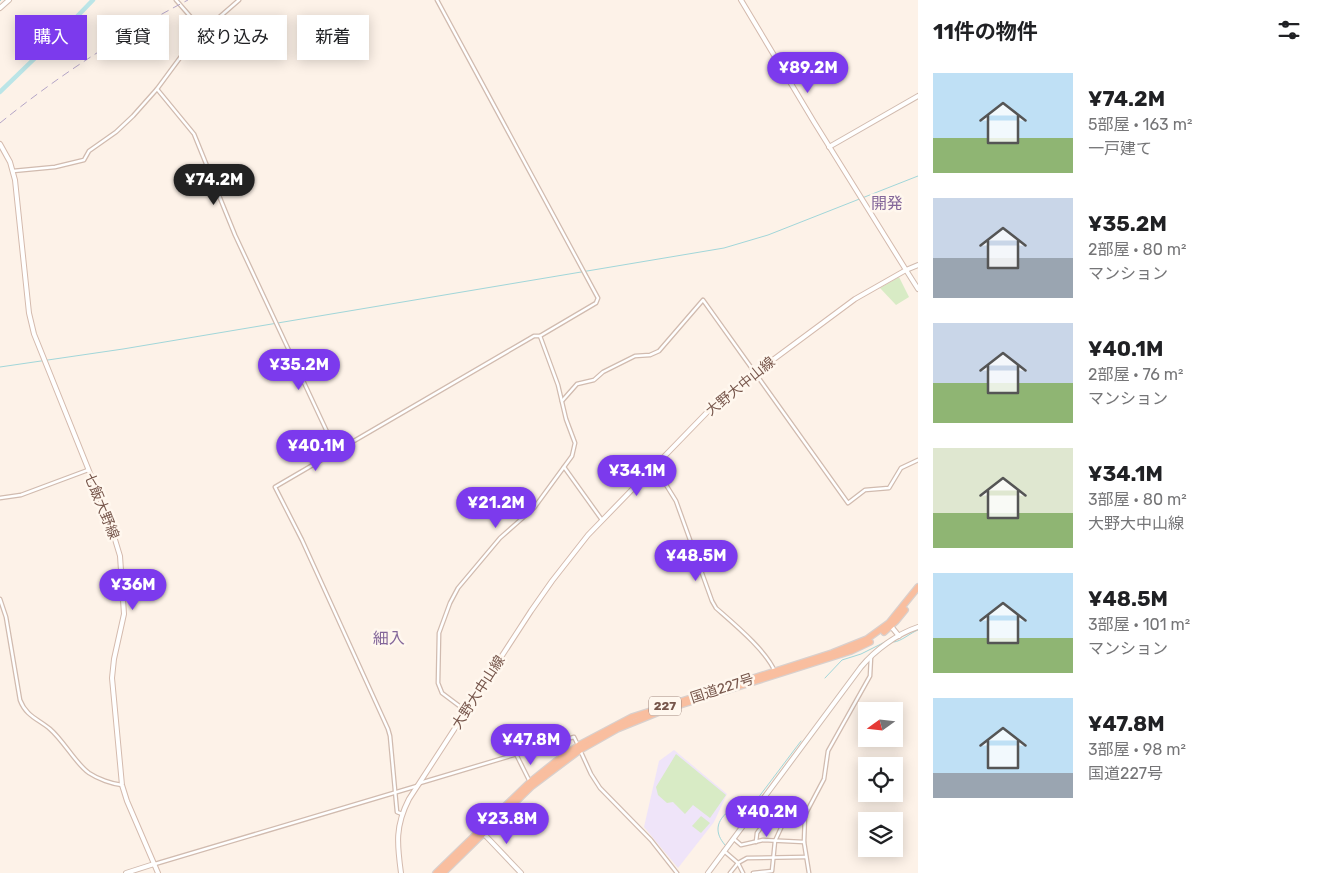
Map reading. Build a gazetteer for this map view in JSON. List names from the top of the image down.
{
  "streets": {
    "highway": ["国道227号", "227"],
    "main road": ["大野大中山線", "七飯大野線"]
  },
  "districts": ["開発", "細入"],
  "north": "left",
  "page": {
    "heading": "11件の物件",
    "chip": [
      "購入",
      "賃貸",
      "絞り込み",
      "新着"
    ],
    "price": [
      "¥89.2M",
      "¥74.2M",
      "¥35.2M",
      "¥40.1M",
      "¥34.1M",
      "¥21.2M",
      "¥48.5M",
      "¥36M",
      "¥47.8M",
      "¥40.2M",
      "¥23.8M"
    ],
    "list": [
      {
        "name": "¥74.2M",
        "note": "5部屋 · 163 m² · 一戸建て"
      },
      {
        "name": "¥35.2M",
        "note": "2部屋 · 80 m² · マンション"
      },
      {
        "name": "¥40.1M",
        "note": "2部屋 · 76 m² · マンション"
      },
      {
        "name": "¥34.1M",
        "note": "3部屋 · 80 m² · 大野大中山線"
      },
      {
        "name": "¥48.5M",
        "note": "3部屋 · 101 m² · マンション"
      },
      {
        "name": "¥47.8M",
        "note": "3部屋 · 98 m² · 国道227号"
      }
    ]
  }
}
